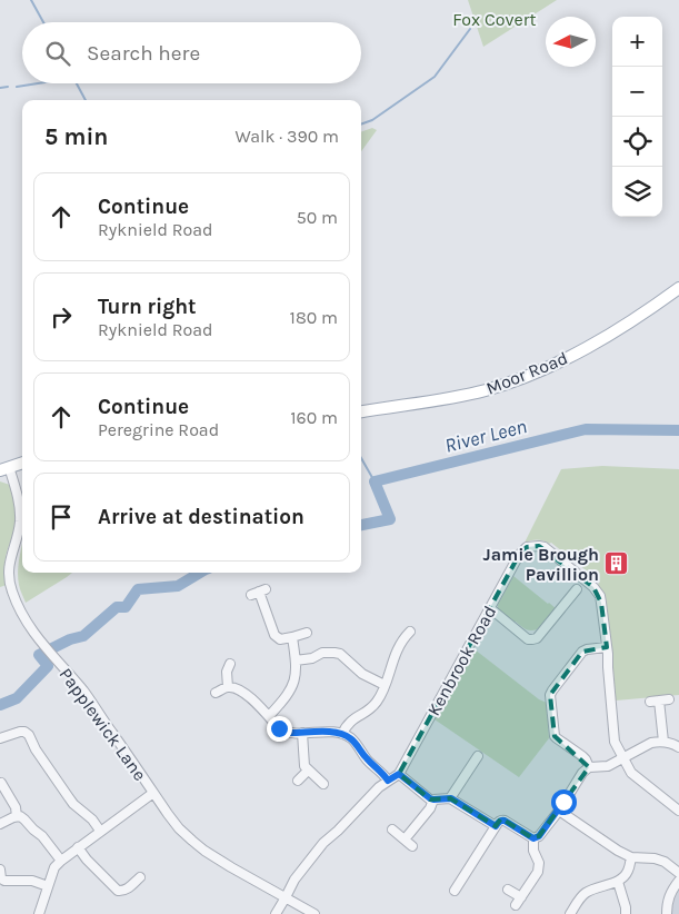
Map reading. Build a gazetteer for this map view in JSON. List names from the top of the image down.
{
  "streets": {
    "main road": ["Moor Road"],
    "street": ["Kenbrook Road", "Papplewick Lane"]
  },
  "water": ["River Leen"],
  "parks": ["Fox Covert"],
  "places": {
    "building": ["Jamie Brough Pavillion"]
  },
  "north": "left",
  "page": {
    "map_buttons": ["+", "−"],
    "search": "Search here",
    "heading": ["5 min", "Walk · 390 m"],
    "list": [
      ["Continue", "Ryknield Road", "50 m"],
      ["Turn right", "Ryknield Road", "180 m"],
      ["Continue", "Peregrine Road", "160 m"],
      "Arrive at destination"
    ]
  }
}
